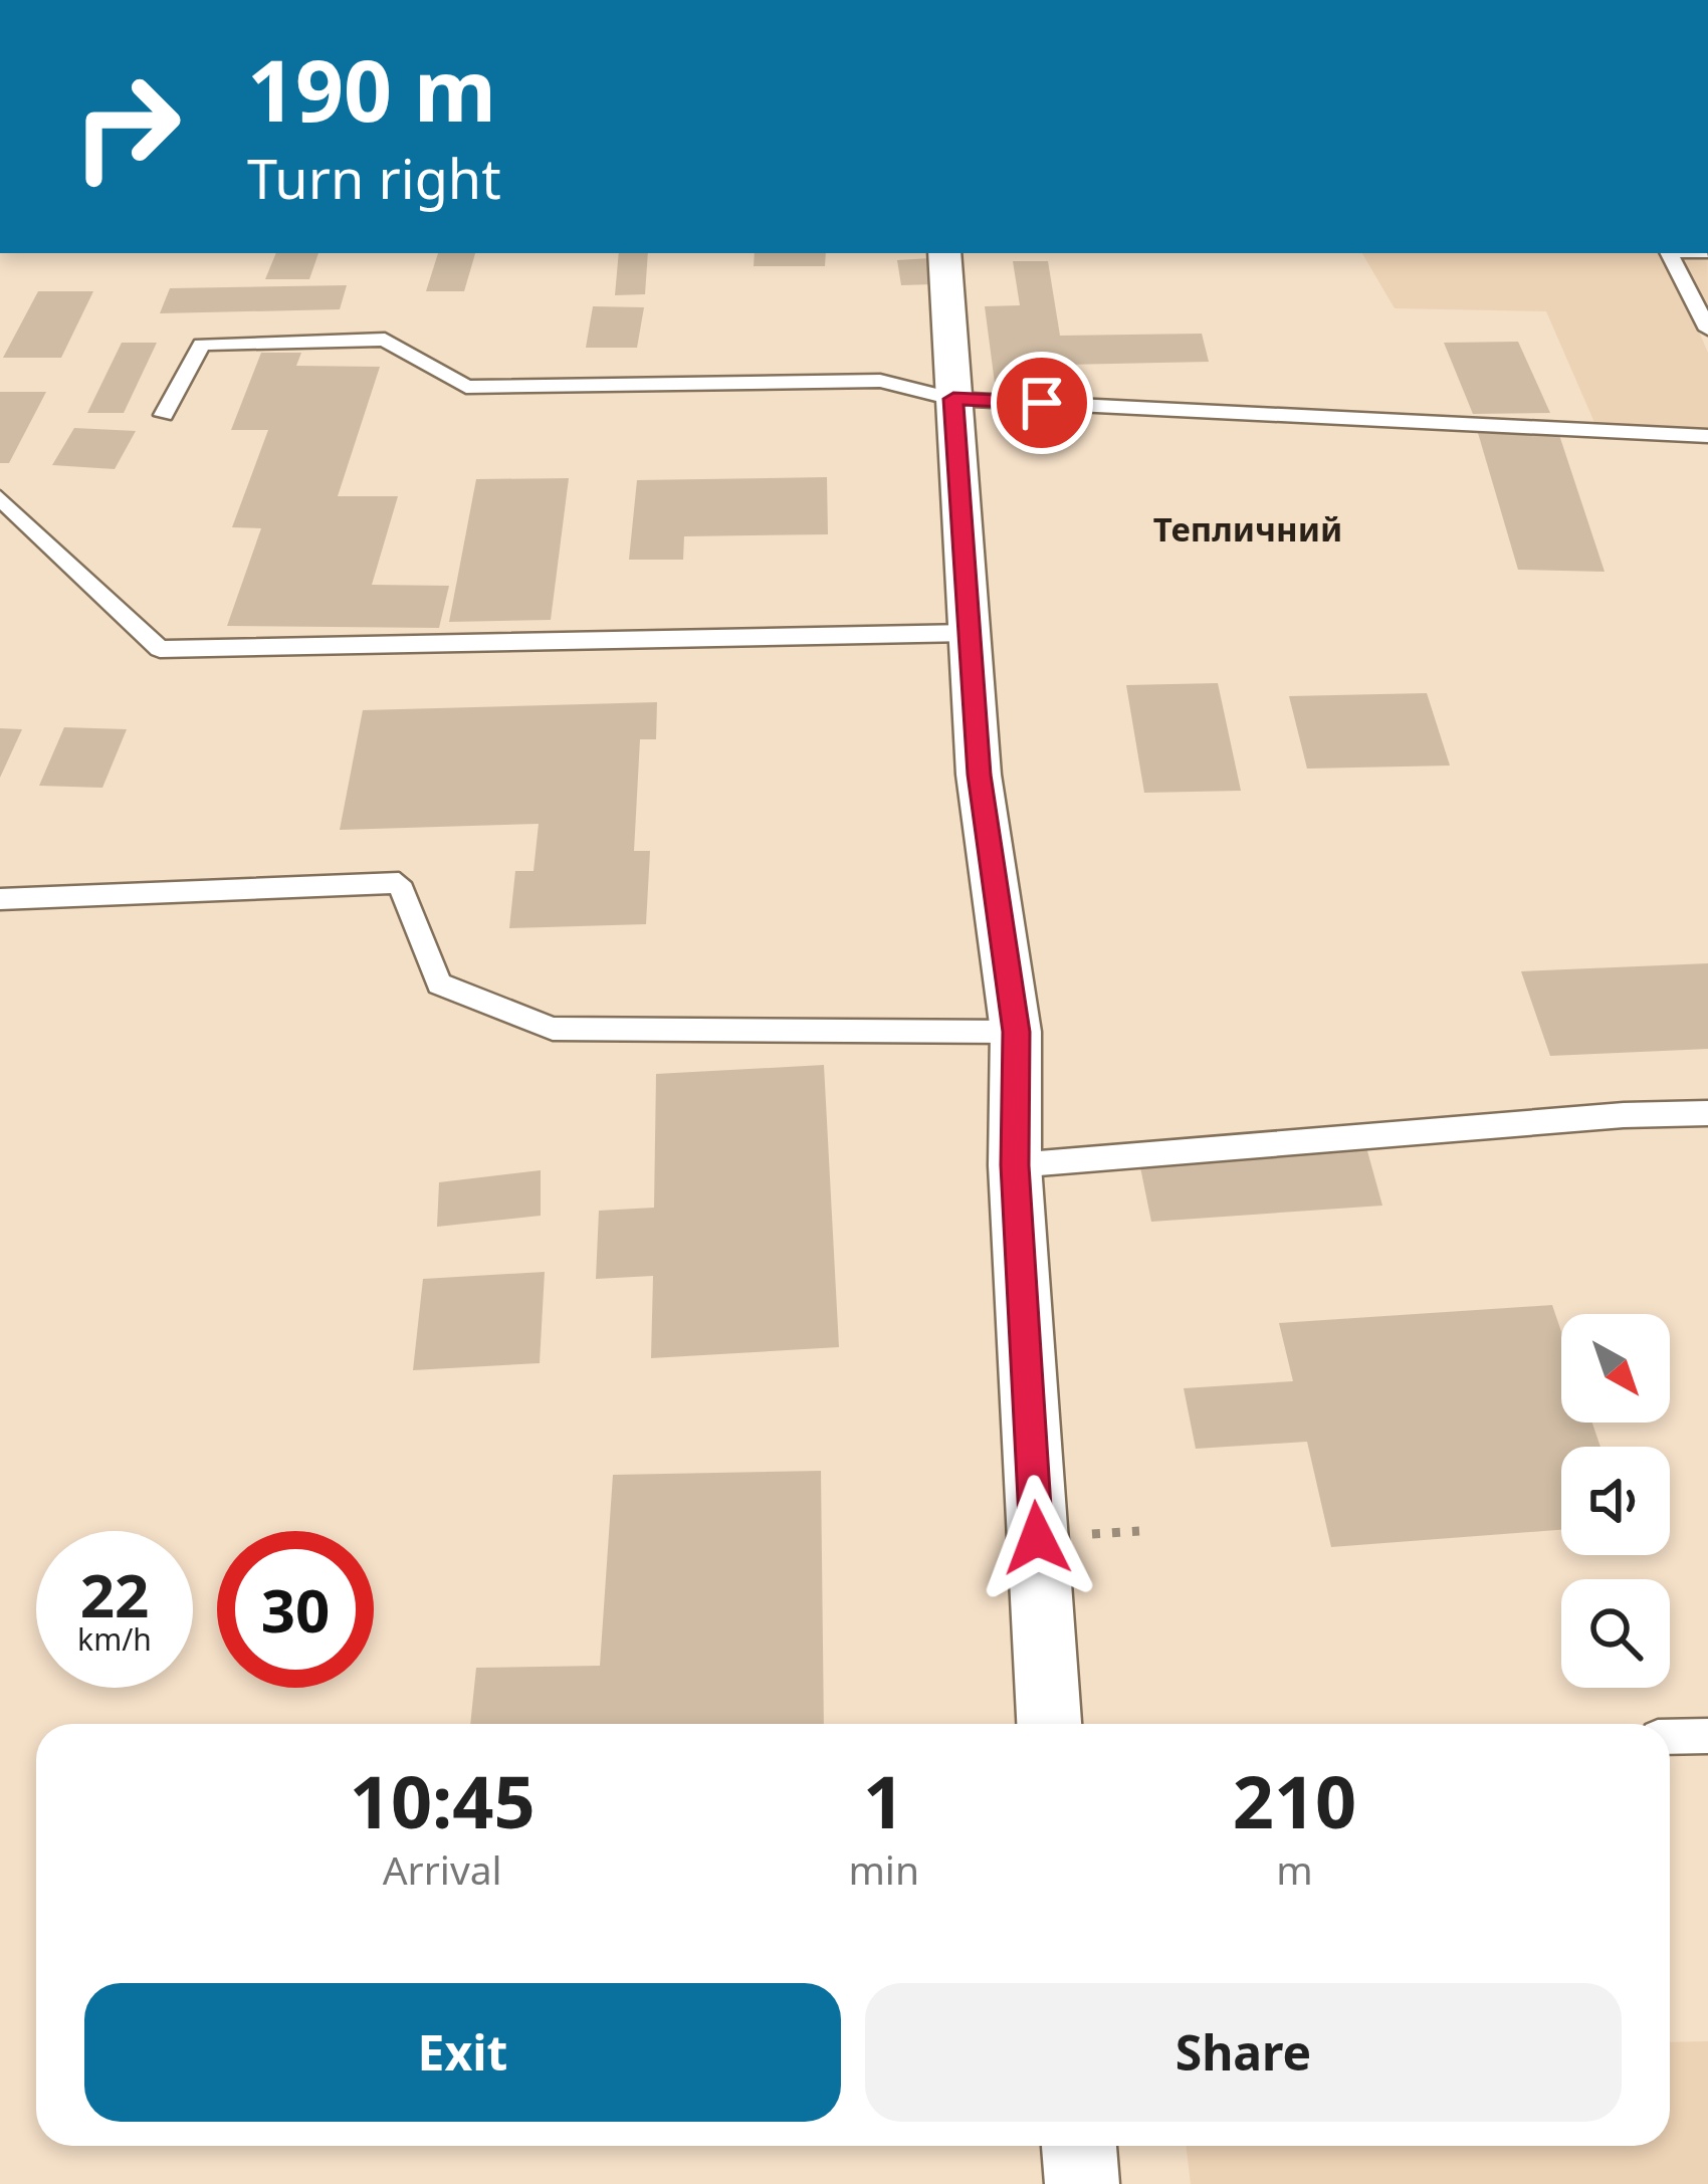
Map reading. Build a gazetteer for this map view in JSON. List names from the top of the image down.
{
  "districts": ["Тепличний"],
  "north": "bottom right",
  "page": {
    "turn": ["190 m", "Turn right"],
    "speed": "22 km/h",
    "limit": "30",
    "eta": [
      "10:45",
      "Arrival",
      "1",
      "min",
      "210",
      "m"
    ],
    "buttons": ["Exit", "Share"]
  }
}
